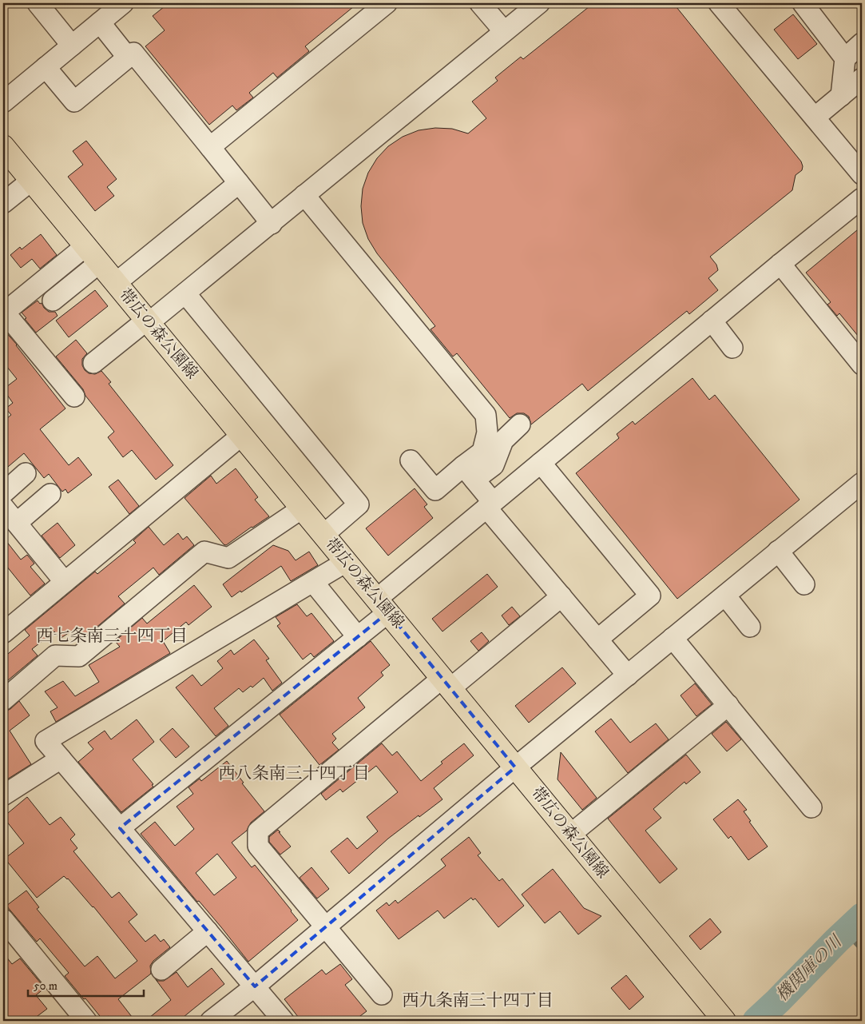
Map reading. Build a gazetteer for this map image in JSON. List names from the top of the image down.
{
  "streets": {
    "main road": ["帯広の森公園線"]
  },
  "districts": ["西七条南三十四丁目", "西八条南三十四丁目", "西九条南三十四丁目"],
  "water": ["機関庫の川"],
  "scale_bar": "50 m"
}
